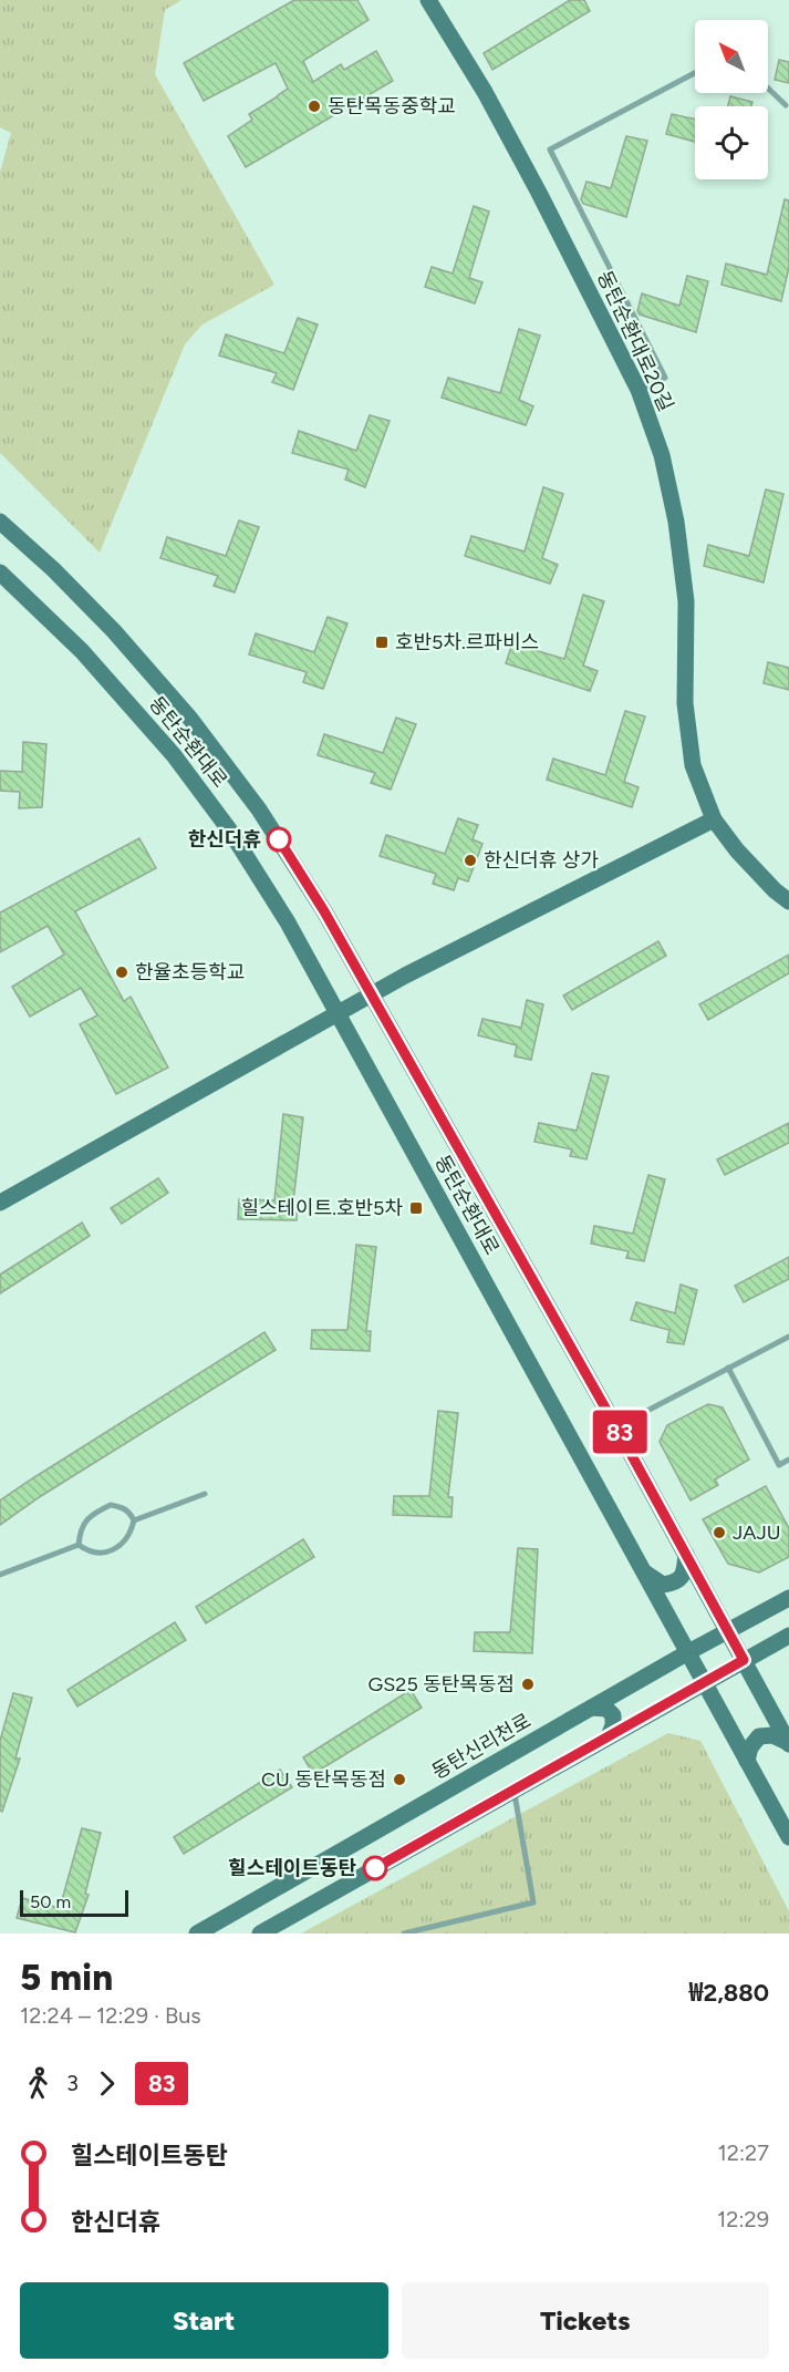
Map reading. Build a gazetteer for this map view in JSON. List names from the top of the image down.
{
  "streets": {
    "main road": ["동탄순환대로20길", "동탄순환대로", "동탄신리천로"]
  },
  "crossings": [
    ["동탄순환대로", "동탄신리천로"]
  ],
  "places": {
    "other": [
      "동탄목동중학교",
      "한신더휴",
      "한신더휴 상가",
      "한율초등학교",
      "JAJU",
      "GS25 동탄목동점",
      "CU 동탄목동점",
      "힐스테이트동탄"
    ],
    "transit": ["호반5차.르파비스", "힐스테이트.호반5차"]
  },
  "lines": ["bus line 83"],
  "scale_bar": "50 m",
  "north": "top left",
  "page": {
    "on_map": "83",
    "scale": "50 m",
    "heading": ["5 min", "12:24 – 12:29 · Bus", "₩2,880"],
    "legs": ["3", "83"],
    "list": [
      {
        "name": "힐스테이트동탄",
        "value": "12:27"
      },
      {
        "name": "한신더휴",
        "value": "12:29"
      }
    ],
    "buttons": ["Start", "Tickets"]
  }
}
